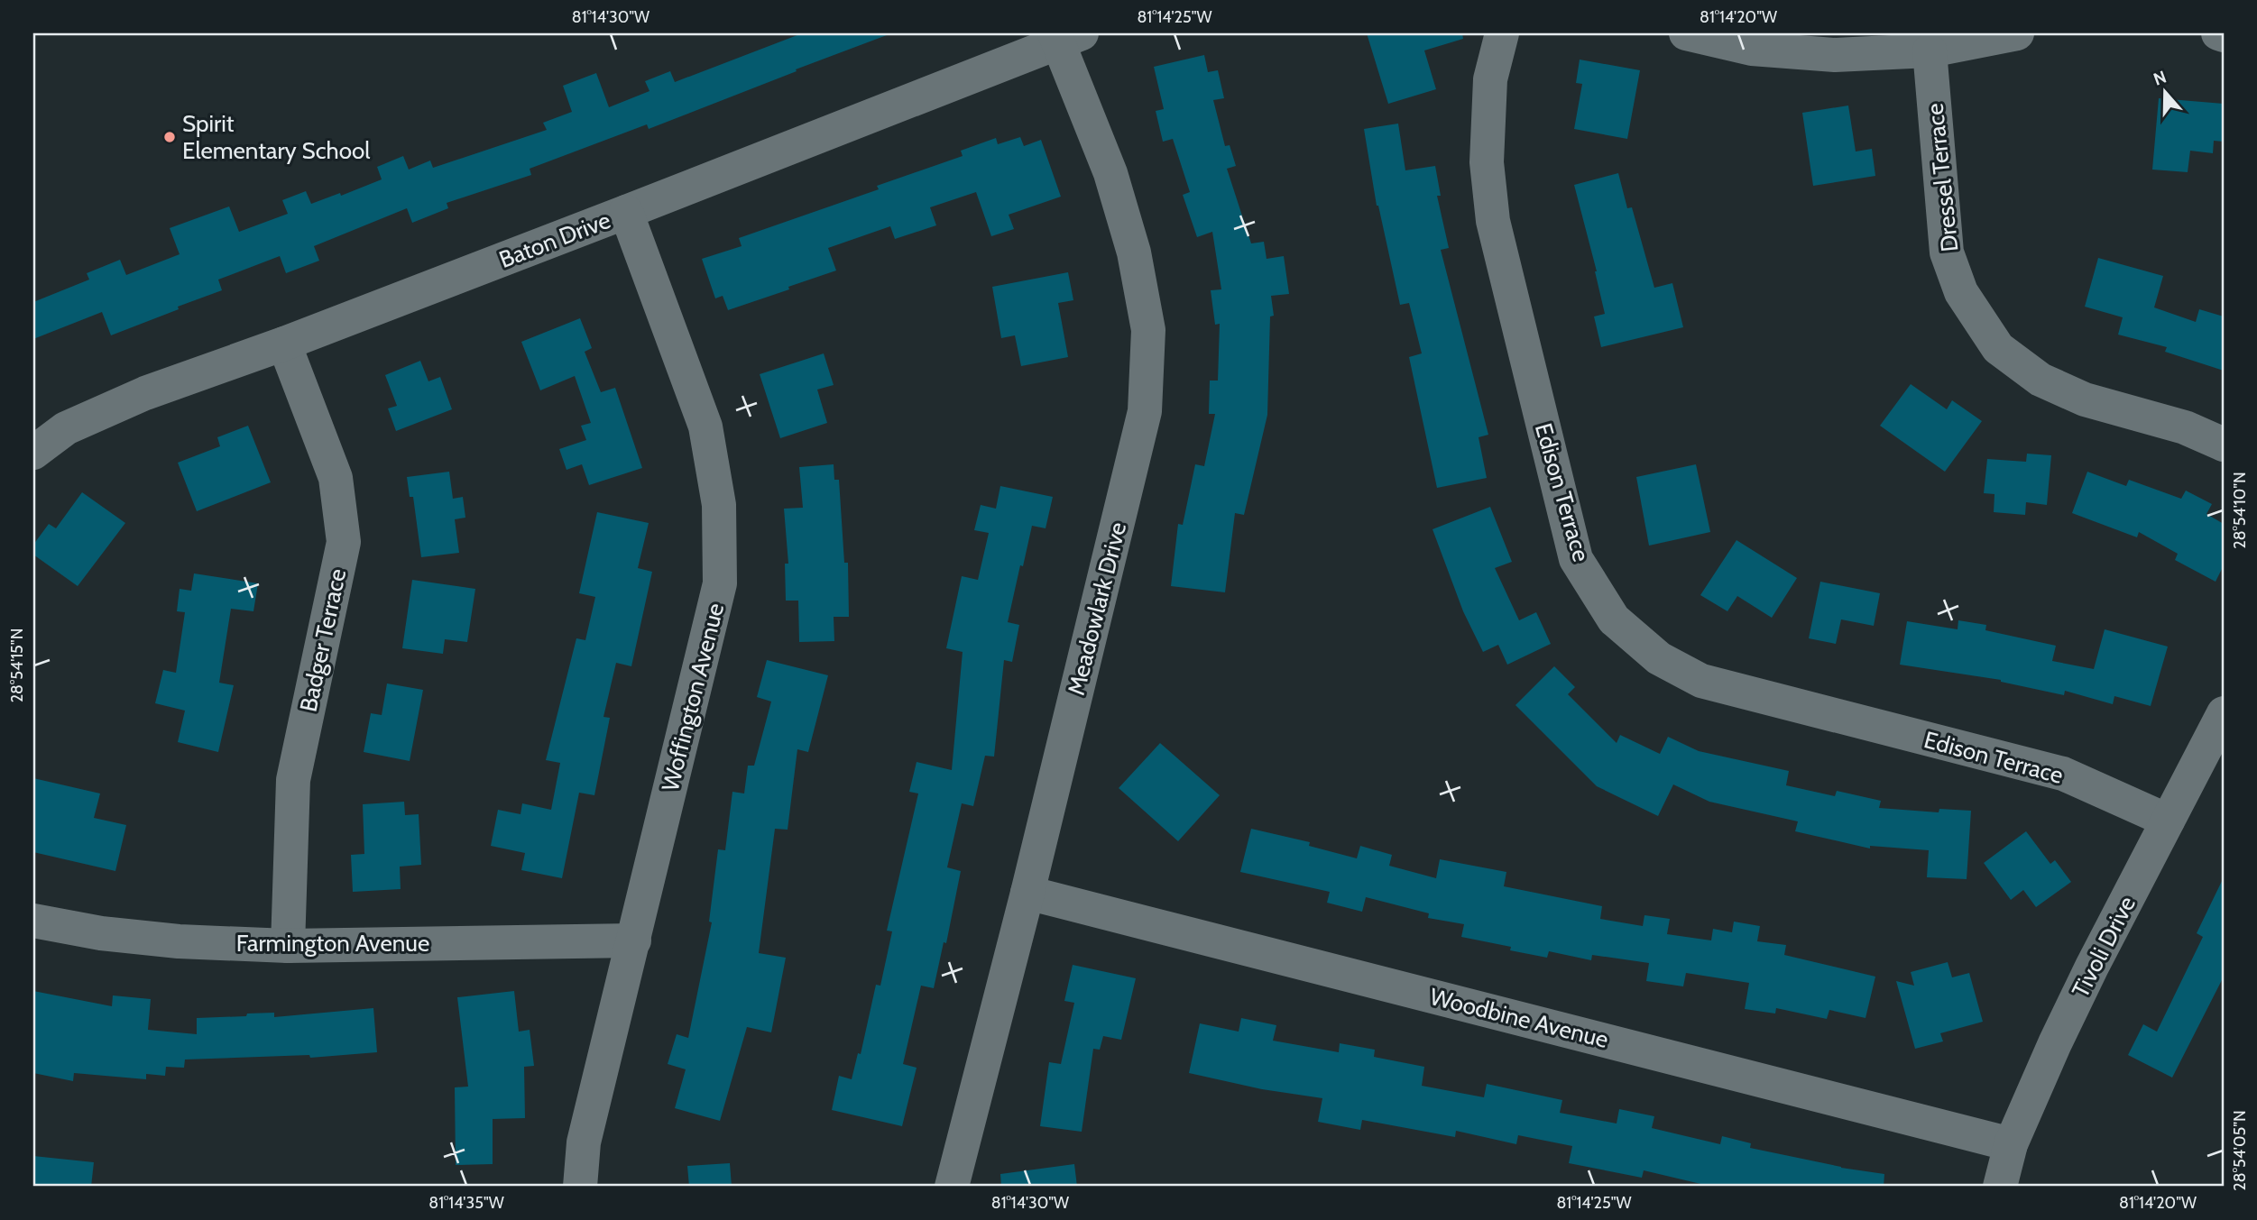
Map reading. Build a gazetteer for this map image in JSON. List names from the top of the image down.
{
  "streets": {
    "street": [
      "Dressel Terrace",
      "Baton Drive",
      "Edison Terrace",
      "Meadowlark Drive",
      "Badger Terrace",
      "Woffington Avenue",
      "Farmington Avenue",
      "Tivoli Drive",
      "Woodbine Avenue"
    ]
  },
  "crossings": [
    ["Baton Drive", "Meadowlark Drive"],
    ["Baton Drive", "Badger Terrace"],
    ["Baton Drive", "Woffington Avenue"],
    ["Edison Terrace", "Tivoli Drive"],
    ["Meadowlark Drive", "Woodbine Avenue"],
    ["Badger Terrace", "Farmington Avenue"],
    ["Woffington Avenue", "Farmington Avenue"],
    ["Tivoli Drive", "Woodbine Avenue"]
  ],
  "places": ["Spirit Elementary School"],
  "north": "top",
  "coordinates": [
    "81°14'30\"W",
    "81°14'25\"W",
    "81°14'20\"W",
    "28°54'10\"N",
    "28°54'15\"N",
    "28°54'05\"N",
    "81°14'35\"W"
  ]
}
